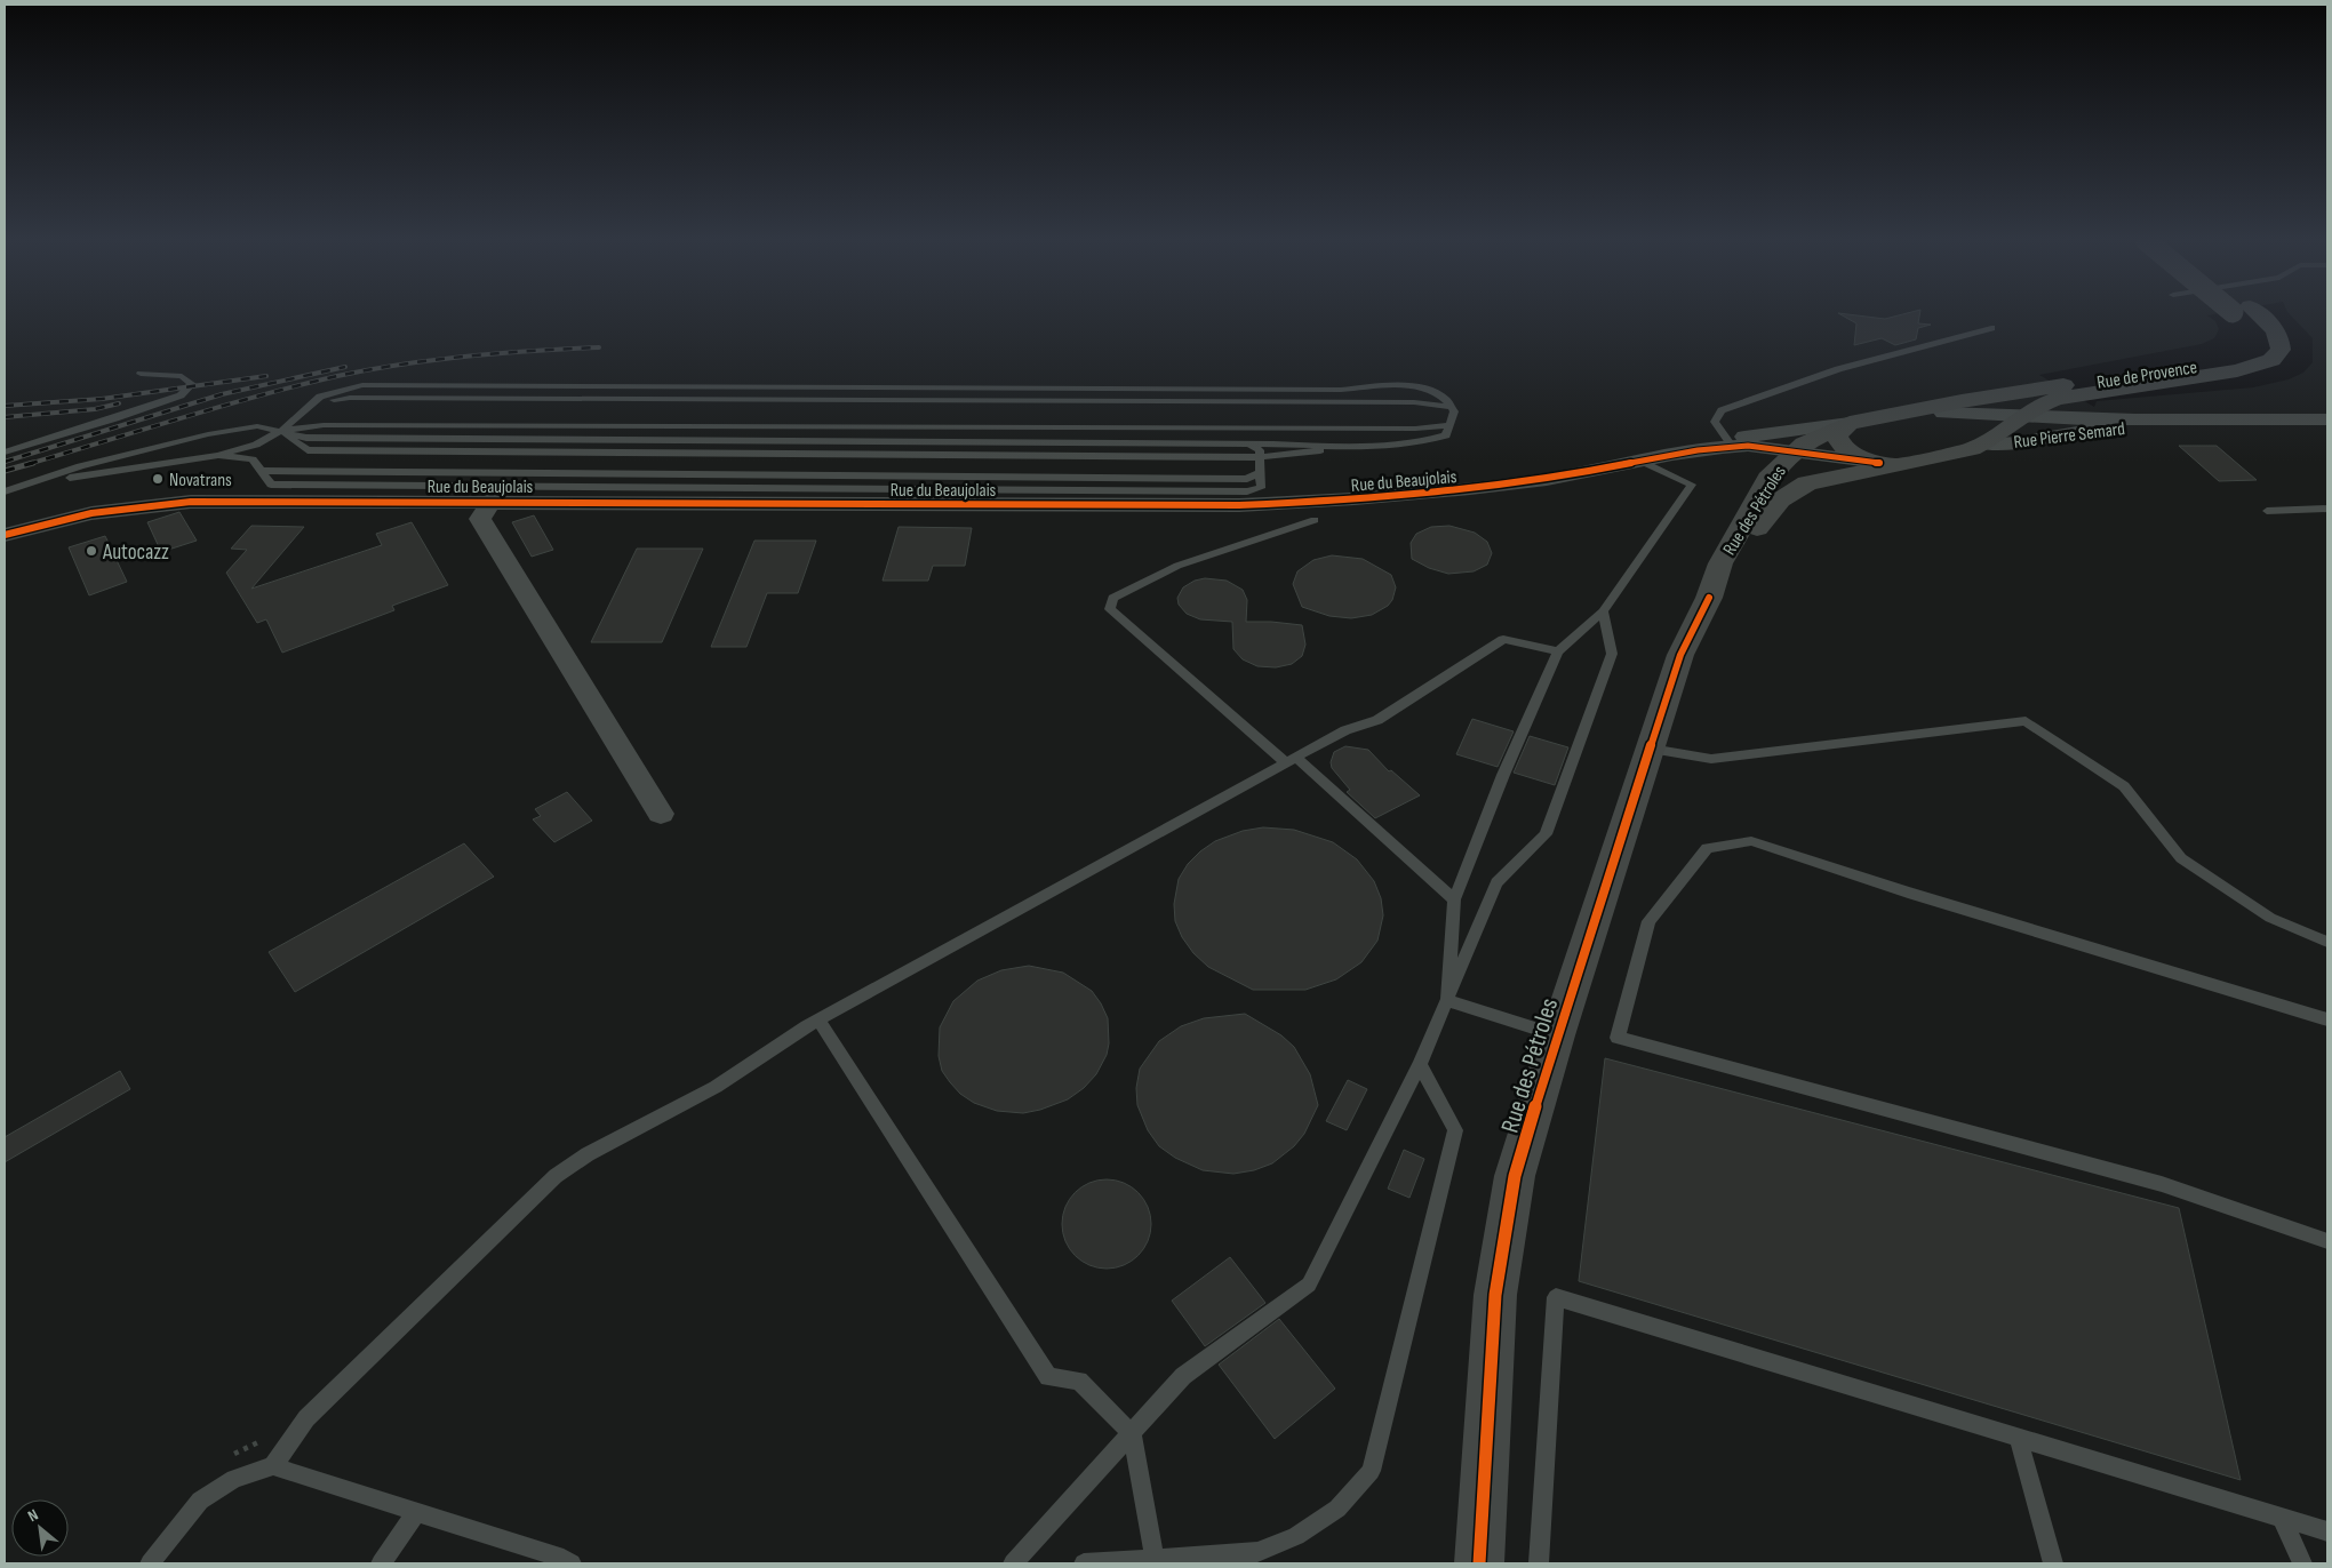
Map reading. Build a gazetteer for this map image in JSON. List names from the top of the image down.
{
  "streets": {
    "main road": ["Rue de Provence", "Rue des Pétroles"],
    "street": ["Rue Pierre Semard", "Rue du Beaujolais"]
  },
  "crossings": [
    ["Rue de Provence", "Rue Pierre Semard"],
    ["Rue de Provence", "Rue du Beaujolais"],
    ["Rue de Provence", "Rue des Pétroles"],
    ["Rue du Beaujolais", "Rue des Pétroles"]
  ],
  "places": ["Novatrans", "Autocazz"],
  "north": "top left"
}
